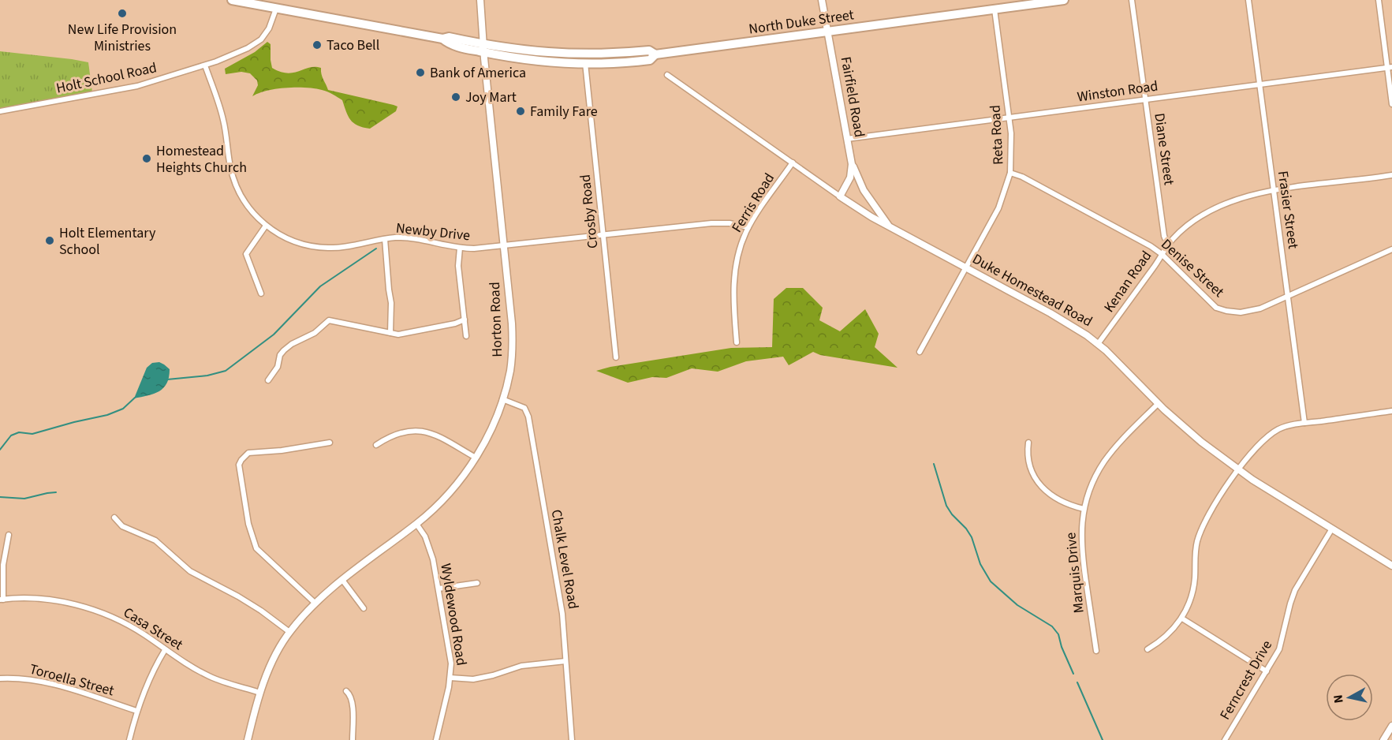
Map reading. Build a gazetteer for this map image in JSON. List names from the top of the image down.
{
  "streets": {
    "highway": ["North Duke Street"],
    "street": [
      "Holt School Road",
      "Winston Road",
      "Fairfield Road",
      "Reta Road",
      "Diane Street",
      "Ferris Road",
      "Frasier Street",
      "Crosby Road",
      "Newby Drive",
      "Denise Street",
      "Kenan Road",
      "Duke Homestead Road",
      "Horton Road",
      "Chalk Level Road",
      "Marquis Drive",
      "Wyldewood Road",
      "Casa Street",
      "Toroella Street",
      "Ferncrest Drive"
    ]
  },
  "crossings": [
    ["North Duke Street", "Holt School Road"],
    ["North Duke Street", "Fairfield Road"],
    ["North Duke Street", "Reta Road"],
    ["North Duke Street", "Crosby Road"],
    ["North Duke Street", "Horton Road"],
    ["Holt School Road", "Newby Drive"],
    ["Winston Road", "Fairfield Road"],
    ["Winston Road", "Reta Road"],
    ["Winston Road", "Diane Street"],
    ["Winston Road", "Frasier Street"],
    ["Fairfield Road", "Duke Homestead Road"],
    ["Reta Road", "Denise Street"],
    ["Reta Road", "Duke Homestead Road"],
    ["Diane Street", "Kenan Road"],
    ["Ferris Road", "Newby Drive"],
    ["Ferris Road", "Duke Homestead Road"],
    ["Frasier Street", "Denise Street"],
    ["Frasier Street", "Kenan Road"],
    ["Crosby Road", "Newby Drive"],
    ["Newby Drive", "Horton Road"],
    ["Denise Street", "Kenan Road"],
    ["Kenan Road", "Duke Homestead Road"],
    ["Duke Homestead Road", "Marquis Drive"],
    ["Duke Homestead Road", "Ferncrest Drive"],
    ["Horton Road", "Chalk Level Road"],
    ["Horton Road", "Wyldewood Road"],
    ["Horton Road", "Casa Street"]
  ],
  "places": [
    "New Life Provision Ministries",
    "Taco Bell",
    "Bank of America",
    "Joy Mart",
    "Family Fare",
    "Homestead Heights Church",
    "Holt Elementary School"
  ],
  "north": "left"
}
